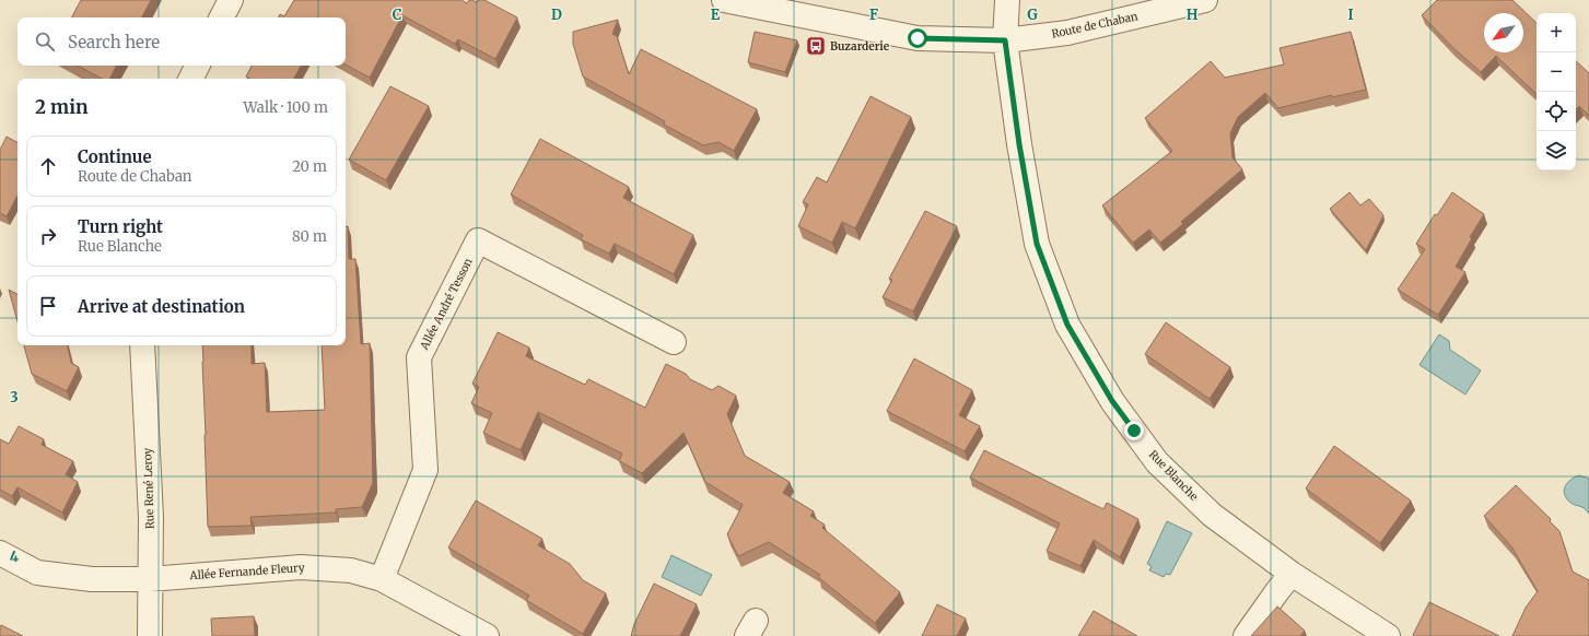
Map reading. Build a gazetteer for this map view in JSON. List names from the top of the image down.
{
  "streets": {
    "street": [
      "Route de Chaban",
      "Allée André Tesson",
      "Rue Blanche",
      "Rue René Leroy",
      "Allée Fernande Fleury"
    ]
  },
  "crossings": [
    ["Route de Chaban", "Rue Blanche"],
    ["Allée André Tesson", "Allée Fernande Fleury"],
    ["Rue René Leroy", "Allée Fernande Fleury"]
  ],
  "places": {
    "bus stop": ["Buzarderie"]
  },
  "north": "bottom left",
  "page": {
    "map_buttons": ["+", "−"],
    "search": "Search here",
    "heading": ["2 min", "Walk · 100 m"],
    "list": [
      ["Continue", "Route de Chaban", "20 m"],
      ["Turn right", "Rue Blanche", "80 m"],
      "Arrive at destination"
    ]
  },
  "grid": {
    "columns": [
      "C",
      "D",
      "E",
      "F",
      "G",
      "H",
      "I"
    ],
    "rows": ["3", "4"]
  }
}
